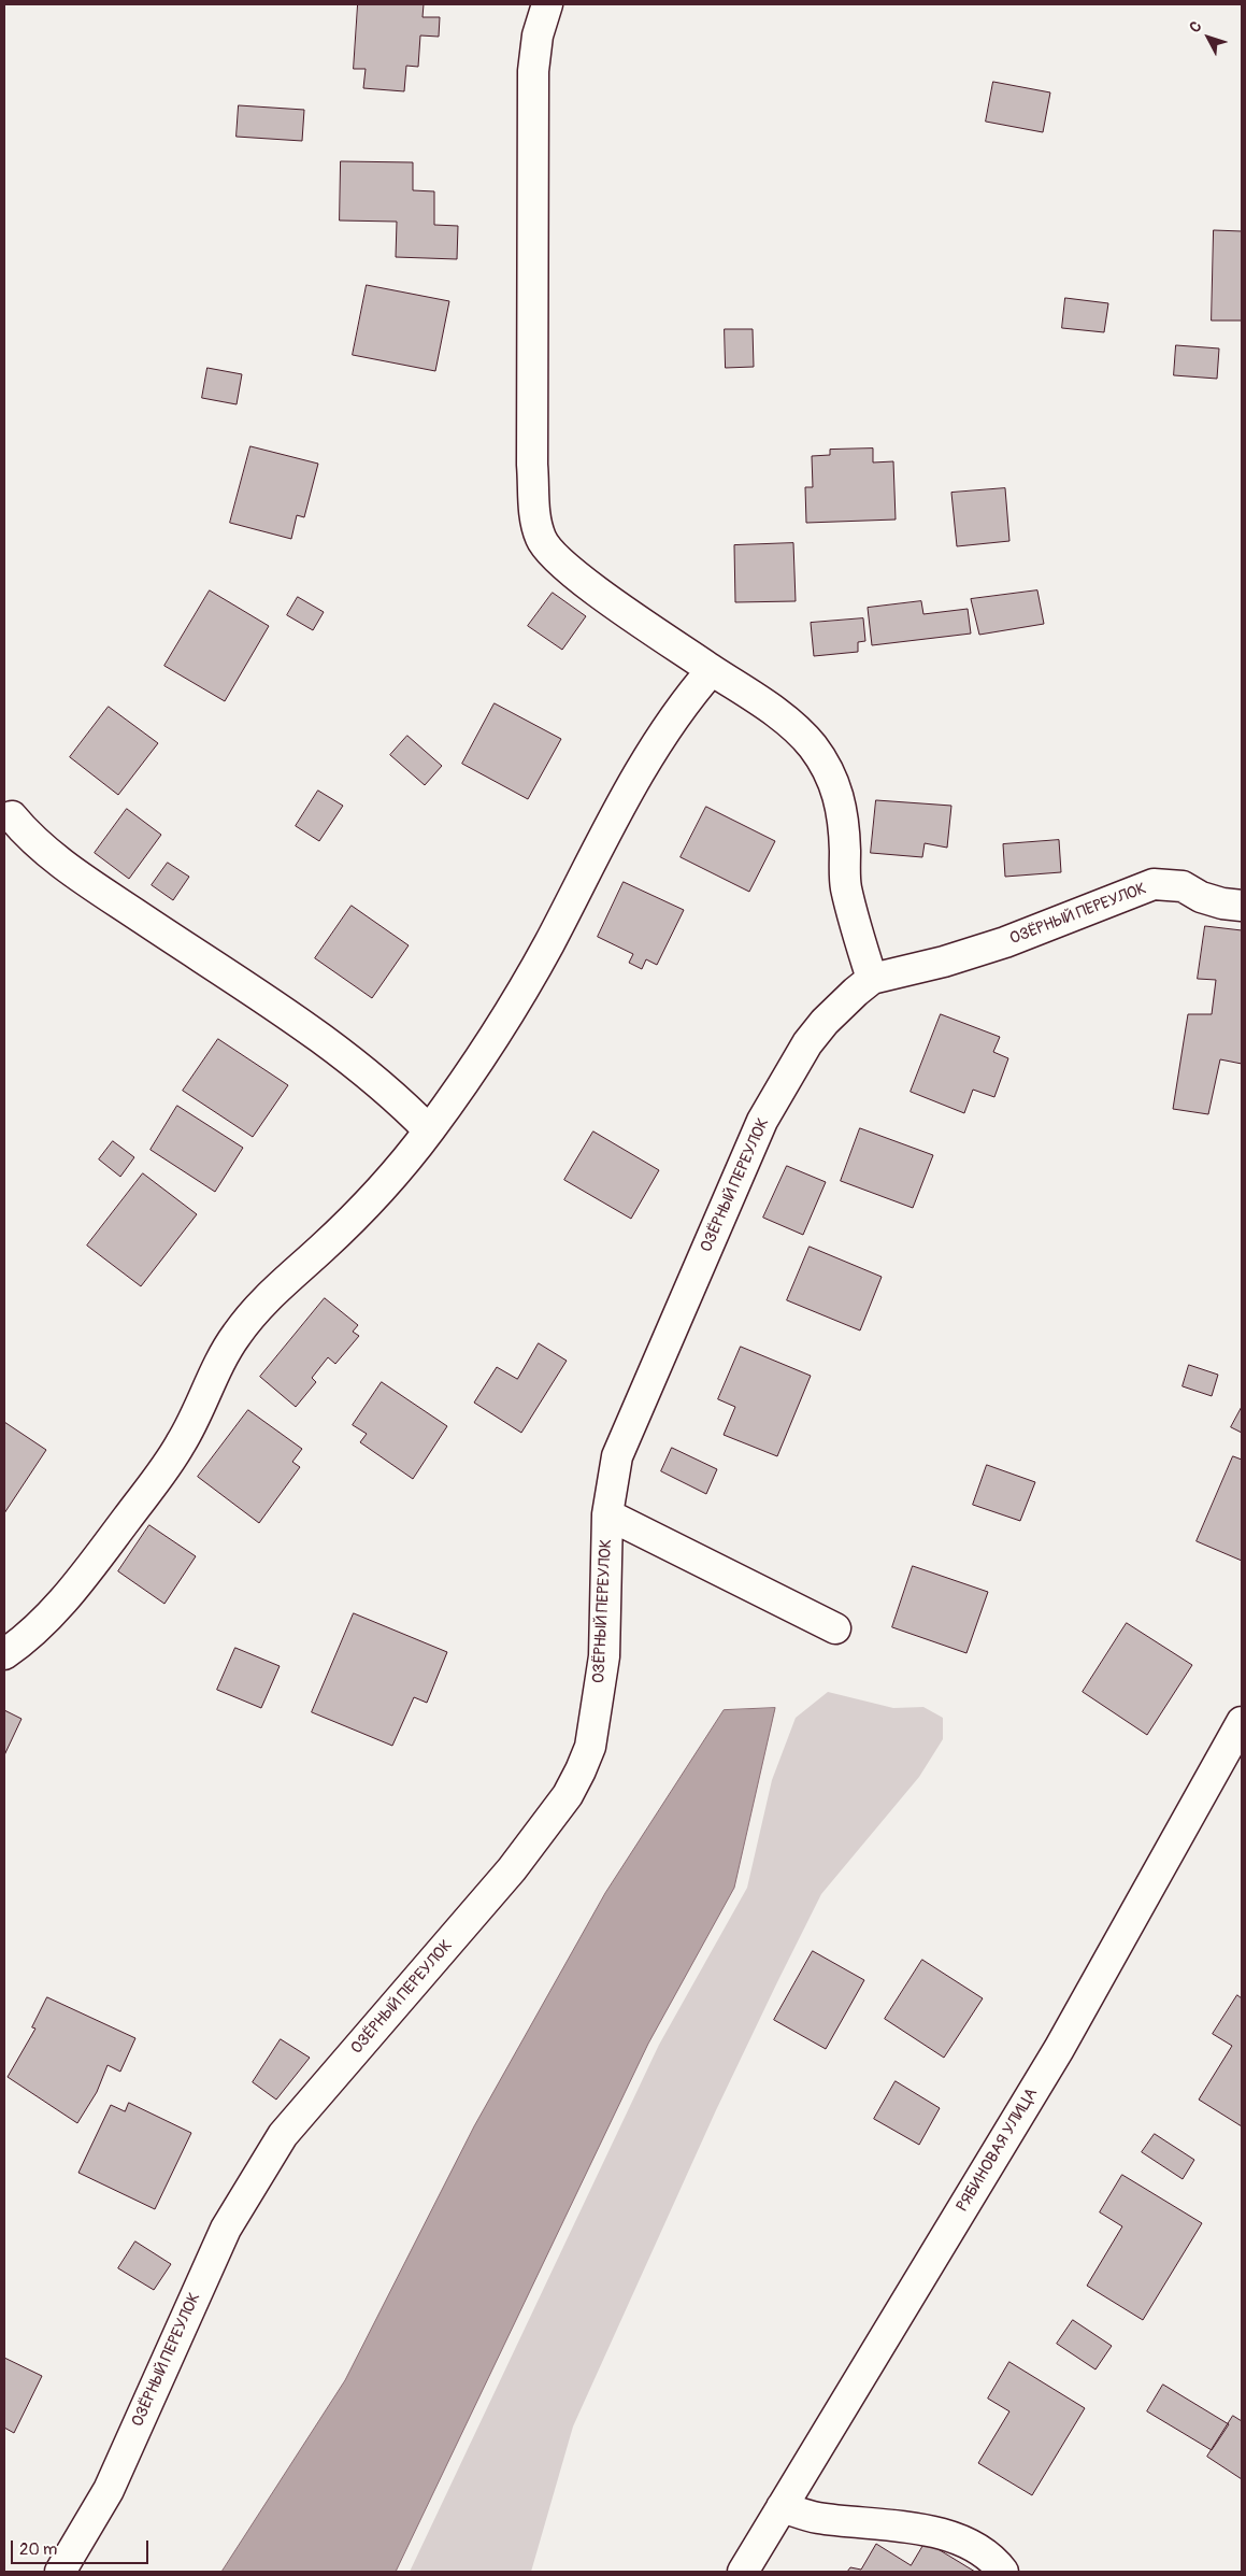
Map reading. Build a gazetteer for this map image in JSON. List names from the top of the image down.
{
  "streets": {
    "street": ["ОЗЁРНЫЙ ПЕРЕУЛОК", "РЯБИНОВАЯ УЛИЦА"]
  },
  "scale_bar": "20 m",
  "north": "top left"
}
